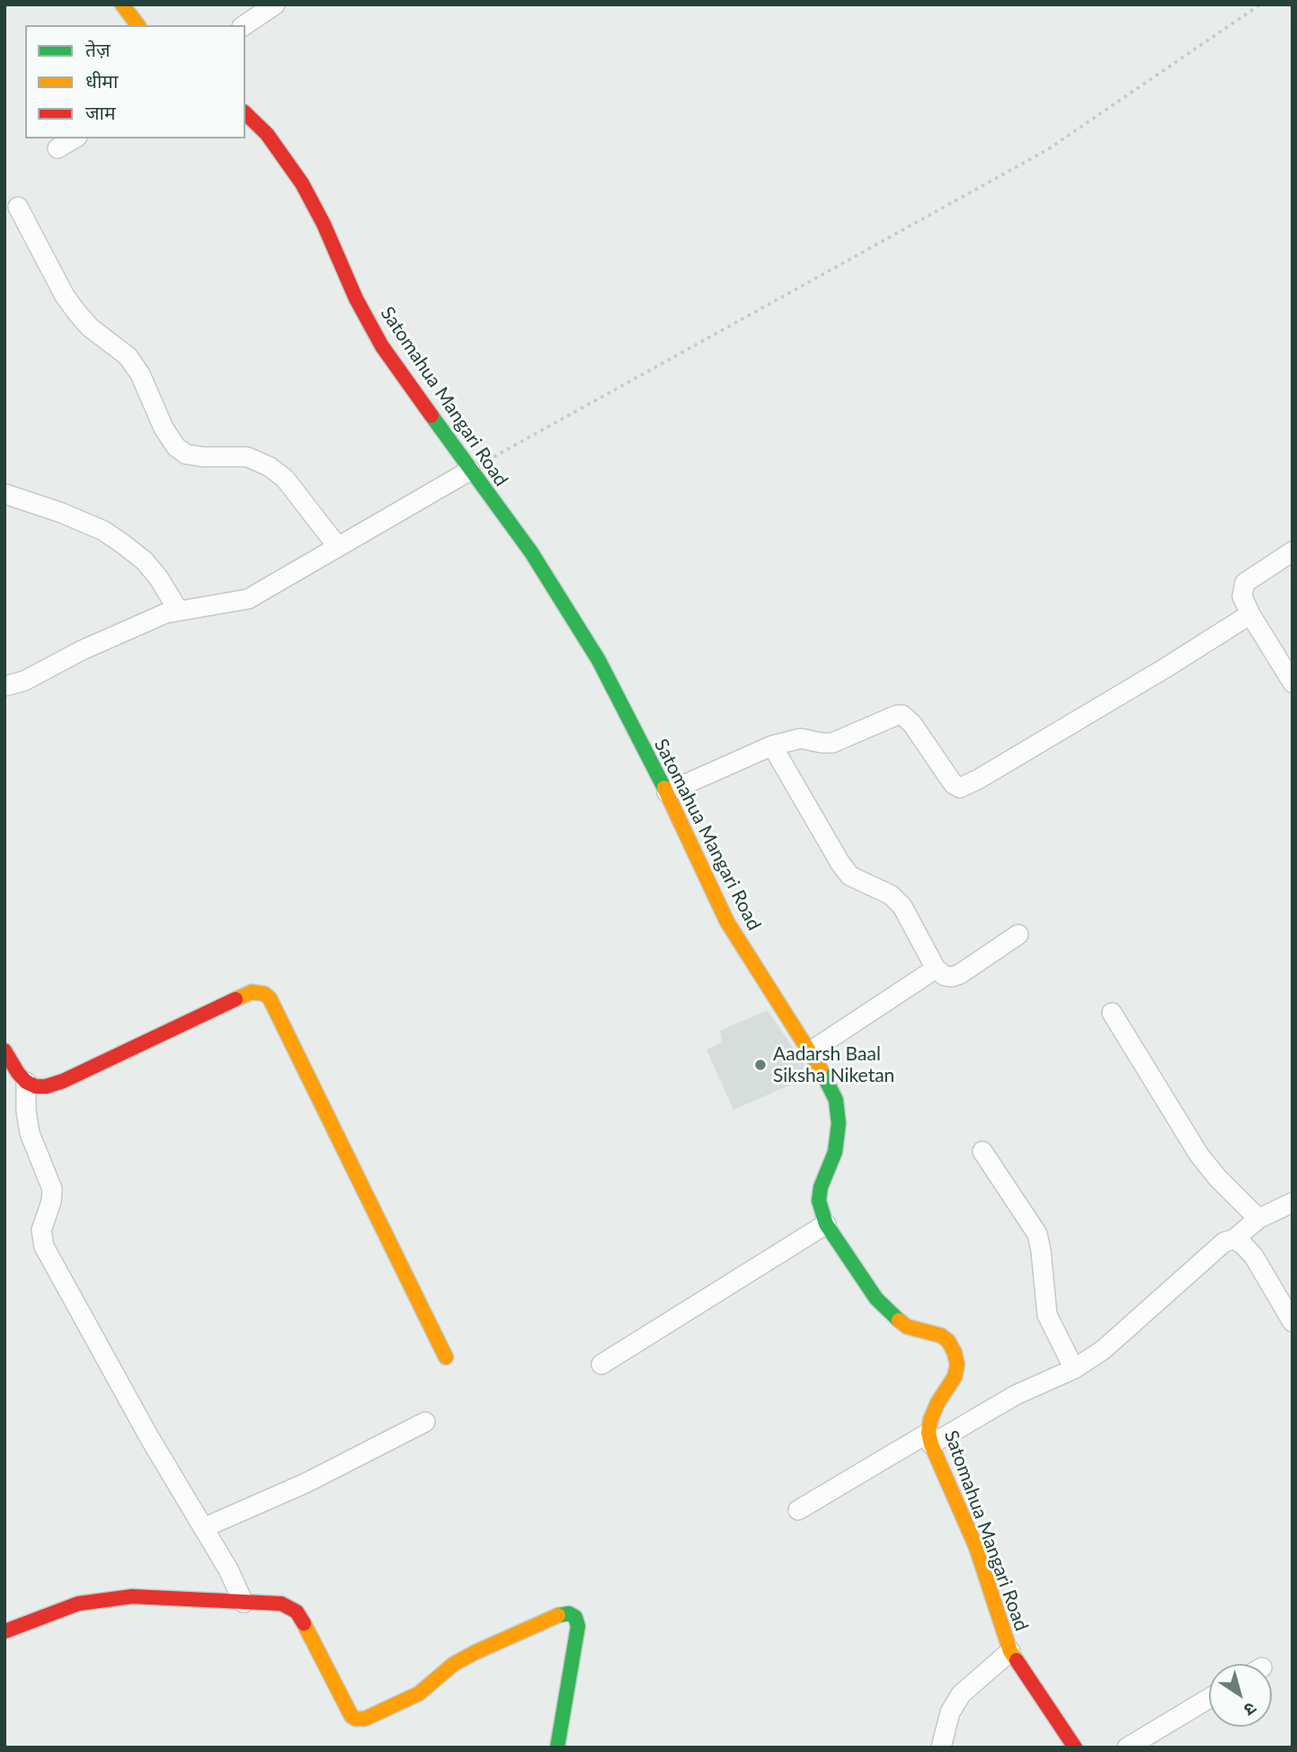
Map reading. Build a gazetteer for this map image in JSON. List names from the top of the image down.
{
  "streets": {
    "street": ["Satomahua Mangari Road"]
  },
  "places": ["Aadarsh Baal Siksha Niketan"],
  "legend": ["तेज़", "धीमा", "जाम"],
  "north": "bottom right"
}
